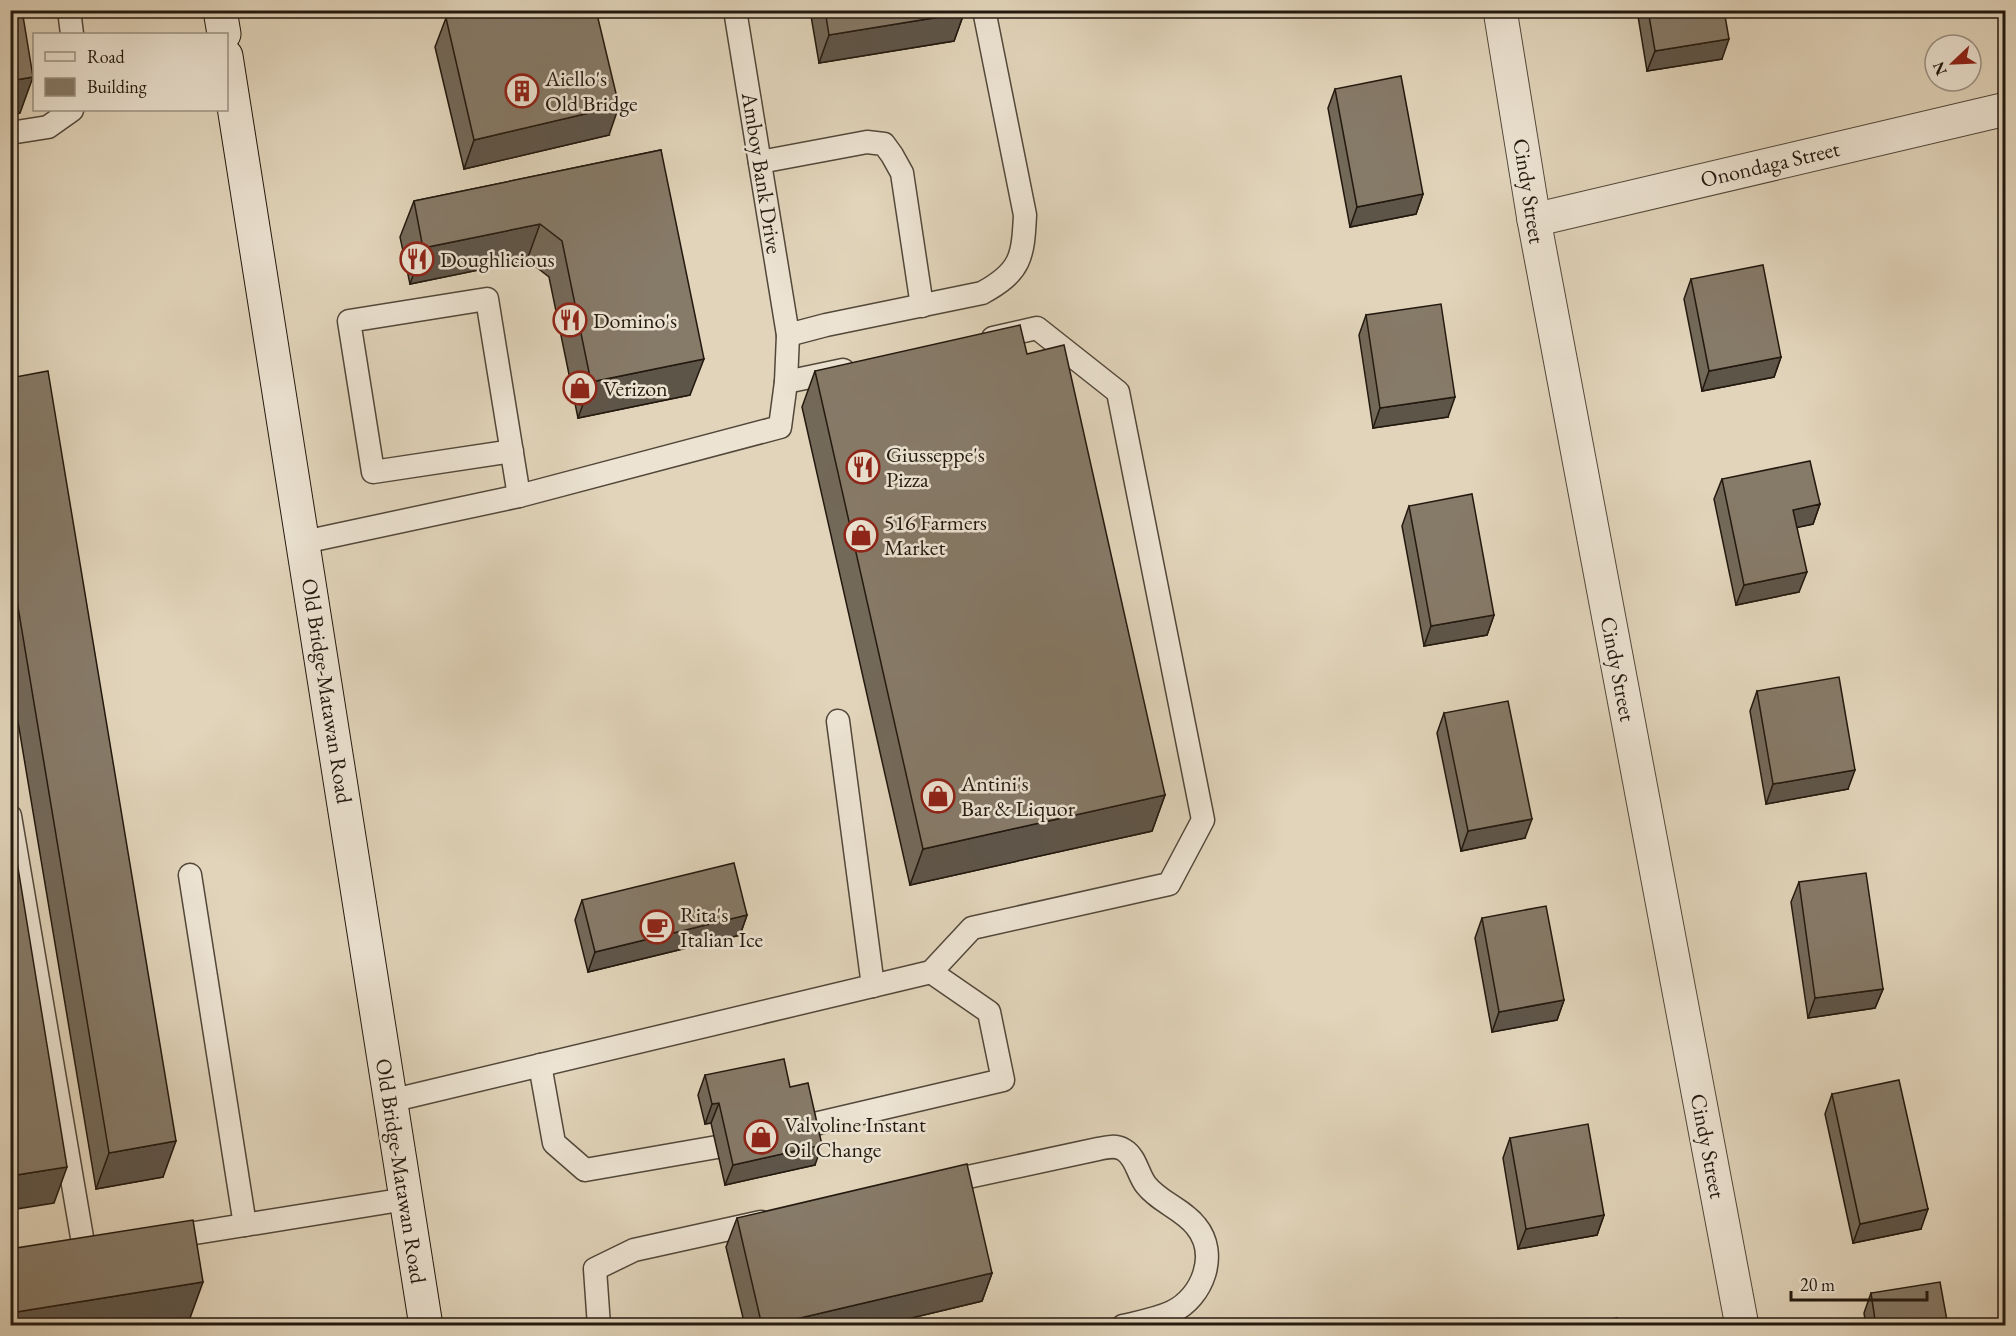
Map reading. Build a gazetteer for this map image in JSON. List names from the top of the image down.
{
  "streets": {
    "street": ["Onondaga Street", "Cindy Street", "Old Bridge-Matawan Road"],
    "lane": ["Amboy Bank Drive"]
  },
  "crossings": [
    ["Onondaga Street", "Cindy Street"]
  ],
  "places": {
    "building": ["Aiello's Old Bridge"],
    "restaurant": ["Doughlicious", "Domino's", "Giusseppe's Pizza"],
    "shop": [
      "Verizon",
      "516 Farmers Market",
      "Antini's Bar & Liquor",
      "Valvoline Instant Oil Change"
    ],
    "cafe": ["Rita's Italian Ice"]
  },
  "legend": ["Road", "Building"],
  "scale_bar": "20 m",
  "north": "bottom left"
}
